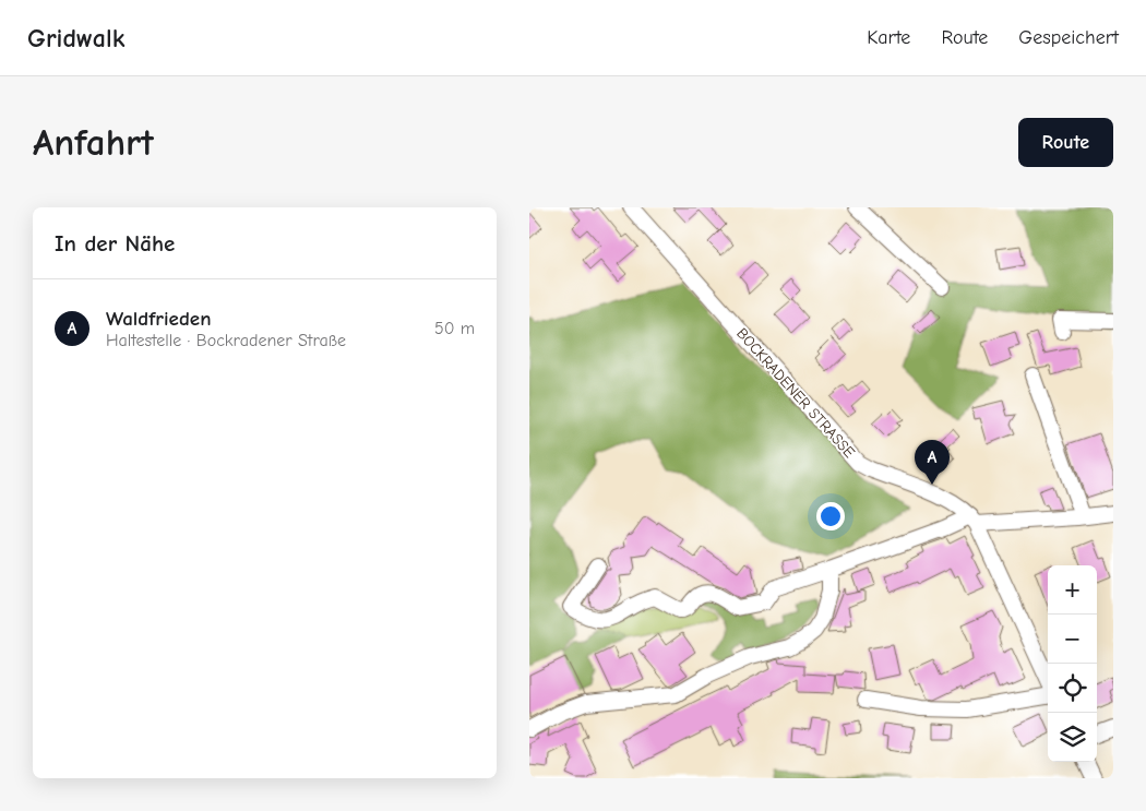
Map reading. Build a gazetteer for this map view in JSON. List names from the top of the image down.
{
  "streets": {
    "street": ["BOCKRADENER STRASSE"]
  },
  "page": {
    "header": "Gridwalk",
    "nav": ["Karte", "Route", "Gespeichert"],
    "buttons": "Route",
    "title": "Anfahrt",
    "heading": "In der Nähe",
    "list": [
      {
        "mark": "A",
        "name": "Waldfrieden",
        "note": "Haltestelle · Bockradener Straße",
        "value": "50 m"
      }
    ],
    "pins": "A",
    "map_buttons": ["+", "−"]
  }
}
